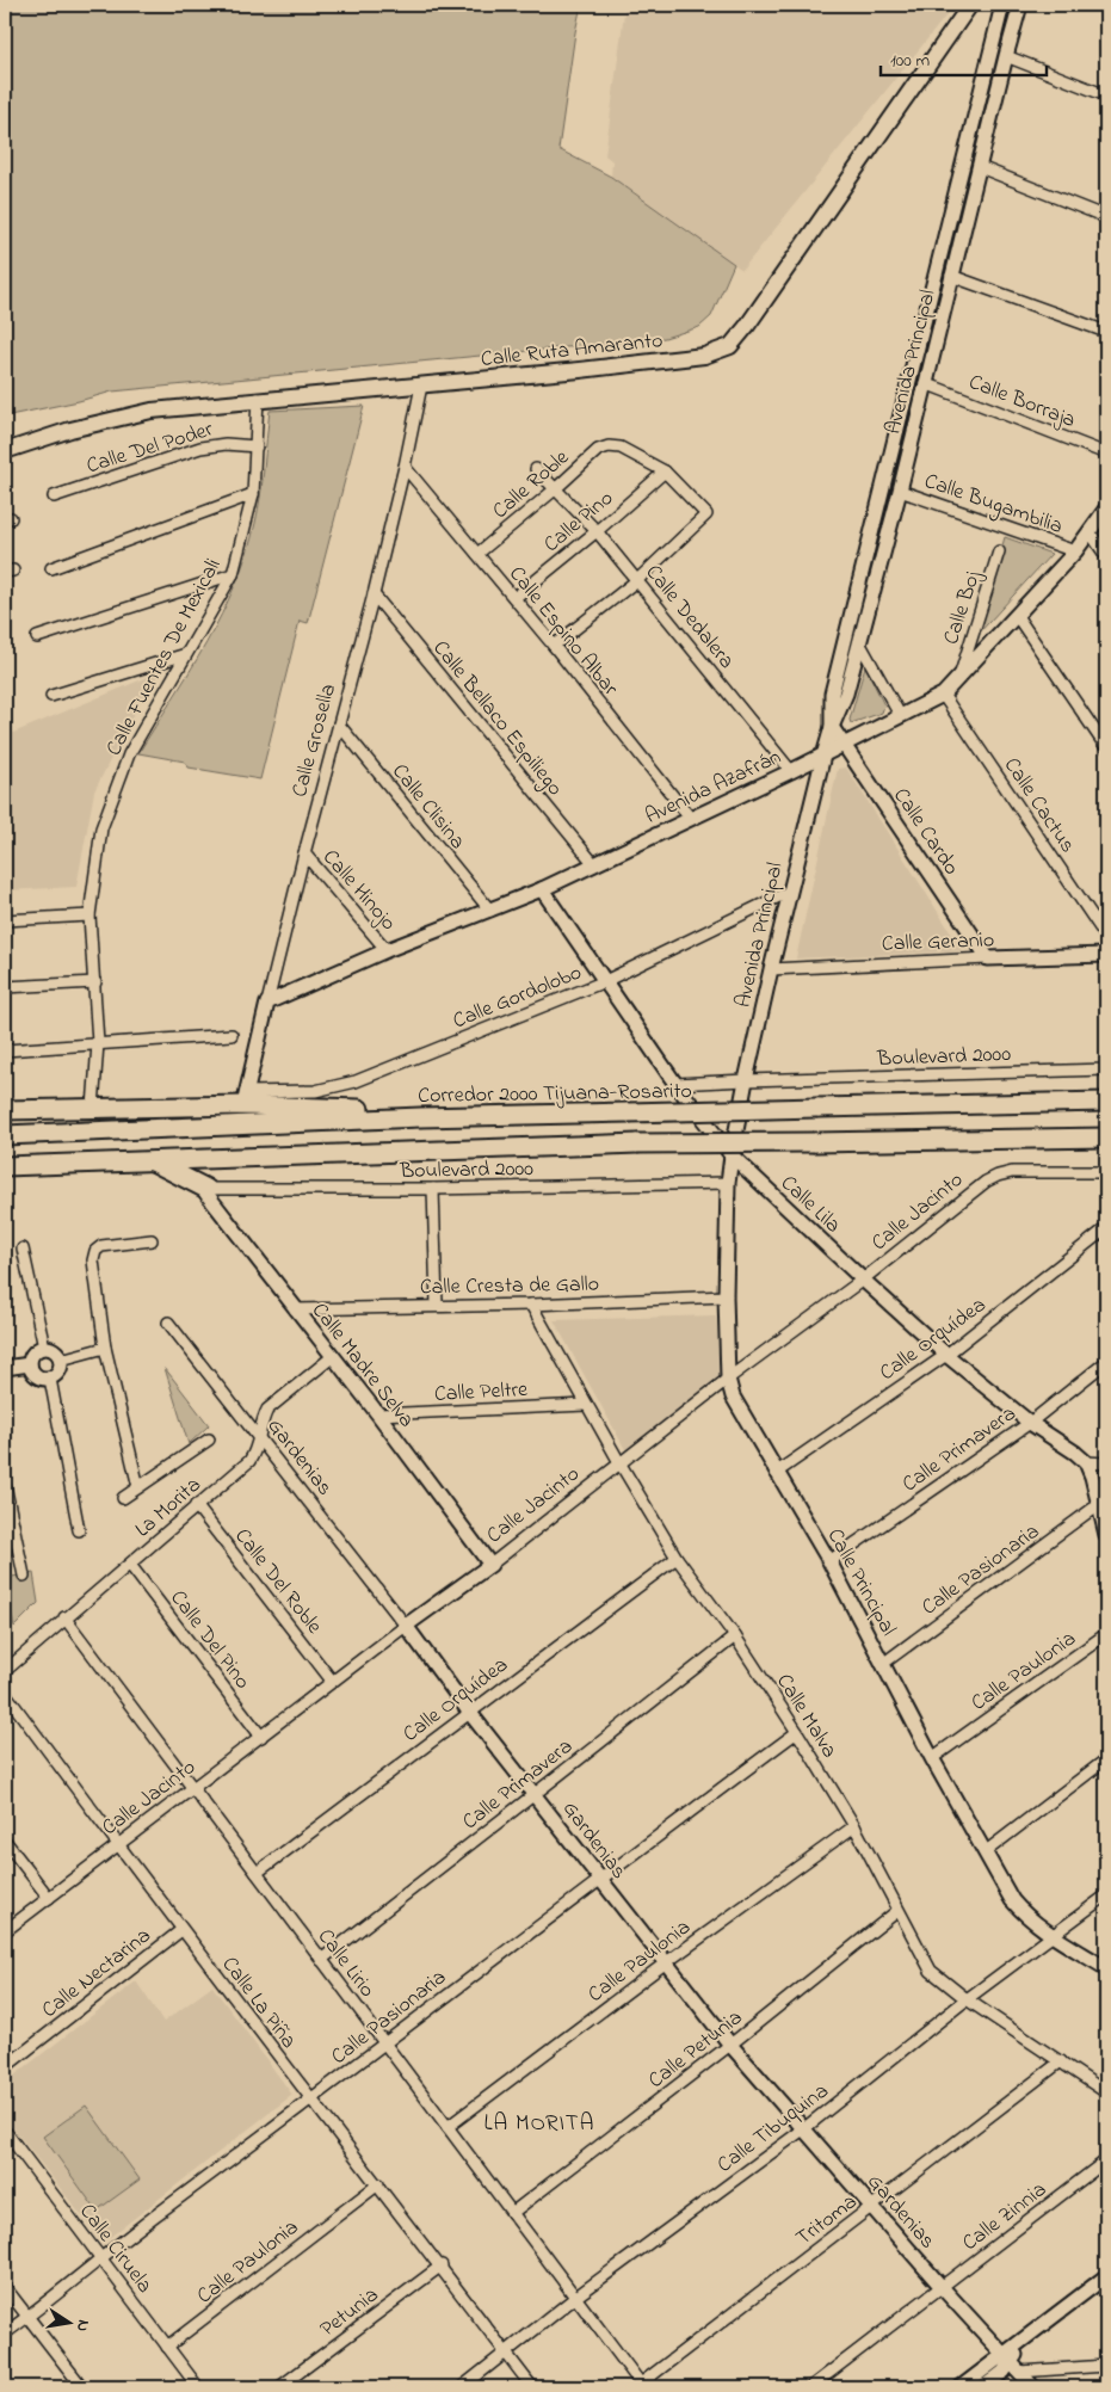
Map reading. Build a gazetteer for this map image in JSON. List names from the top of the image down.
{
  "streets": {
    "highway": ["Corredor 2000 Tijuana-Rosarito"],
    "main road": ["Calle Ruta Amaranto"],
    "street": [
      "Avenida Principal",
      "Calle Borraja",
      "Calle Del Poder",
      "Calle Roble",
      "Calle Bugambilia",
      "Calle Pino",
      "Calle Boj",
      "Calle Dedalera",
      "Calle Espino Albar",
      "Calle Fuentes De Mexicali",
      "Calle Bellaco Espiliego",
      "Calle Grosella",
      "Avenida Azafrán",
      "Calle Cactus",
      "Calle Clisina",
      "Calle Cardo",
      "Calle Hinojo",
      "Calle Geranio",
      "Calle Gordolobo",
      "Boulevard 2000",
      "Calle Lila",
      "Calle Jacinto",
      "Calle Cresta de Gallo",
      "Calle Orquídea",
      "Calle Madre Selva",
      "Calle Peltre",
      "Calle Primavera",
      "Gardenias",
      "La Morita",
      "Calle Pasionaria",
      "Calle Del Roble",
      "Calle Principal",
      "Calle Del Pino",
      "Calle Paulonia",
      "Calle Malva",
      "Calle Lirio",
      "Calle Nectarina",
      "Calle La Piña",
      "Calle Petunia",
      "Calle Tibuquina",
      "Calle Zinnia",
      "Tritoma",
      "Calle Ciruela",
      "Petunia"
    ]
  },
  "crossings": [
    ["Calle Ruta Amaranto", "Calle Fuentes De Mexicali"],
    ["Calle Ruta Amaranto", "Calle Grosella"],
    ["Avenida Principal", "Calle Borraja"],
    ["Avenida Principal", "Calle Bugambilia"],
    ["Avenida Principal", "Avenida Azafrán"],
    ["Avenida Principal", "Calle Cardo"],
    ["Avenida Principal", "Calle Geranio"],
    ["Avenida Principal", "Calle Gordolobo"],
    ["Avenida Principal", "Boulevard 2000"],
    ["Avenida Principal", "Calle Lila"],
    ["Avenida Principal", "Calle Principal"],
    ["Calle Del Poder", "Calle Fuentes De Mexicali"],
    ["Calle Roble", "Calle Pino"],
    ["Calle Roble", "Calle Dedalera"],
    ["Calle Roble", "Calle Espino Albar"],
    ["Calle Bugambilia", "Avenida Azafrán"],
    ["Calle Pino", "Calle Dedalera"],
    ["Calle Pino", "Calle Espino Albar"],
    ["Calle Boj", "Avenida Azafrán"],
    ["Calle Dedalera", "Avenida Azafrán"],
    ["Calle Espino Albar", "Calle Grosella"],
    ["Calle Espino Albar", "Avenida Azafrán"],
    ["Calle Bellaco Espiliego", "Calle Grosella"],
    ["Calle Bellaco Espiliego", "Avenida Azafrán"],
    ["Calle Grosella", "Avenida Azafrán"],
    ["Calle Grosella", "Calle Clisina"],
    ["Calle Grosella", "Calle Hinojo"],
    ["Calle Grosella", "Calle Gordolobo"],
    ["Avenida Azafrán", "Calle Cactus"],
    ["Avenida Azafrán", "Calle Clisina"],
    ["Avenida Azafrán", "Calle Cardo"],
    ["Avenida Azafrán", "Calle Hinojo"],
    ["Avenida Azafrán", "Calle Lila"],
    ["Calle Cardo", "Calle Geranio"],
    ["Calle Gordolobo", "Calle Lila"],
    ["Boulevard 2000", "Calle Lila"],
    ["Boulevard 2000", "Calle Madre Selva"],
    ["Boulevard 2000", "Calle Principal"],
    ["Calle Lila", "Calle Jacinto"],
    ["Calle Lila", "Calle Orquídea"],
    ["Calle Lila", "Calle Primavera"],
    ["Calle Lila", "Calle Principal"],
    ["Calle Jacinto", "Calle Madre Selva"],
    ["Calle Jacinto", "Gardenias"],
    ["Calle Jacinto", "Calle Del Roble"],
    ["Calle Jacinto", "Calle Principal"],
    ["Calle Jacinto", "Calle Del Pino"],
    ["Calle Jacinto", "Calle Malva"],
    ["Calle Jacinto", "Calle Lirio"],
    ["Calle Jacinto", "Calle La Piña"],
    ["Calle Cresta de Gallo", "Calle Madre Selva"],
    ["Calle Cresta de Gallo", "Calle Principal"],
    ["Calle Cresta de Gallo", "Calle Malva"],
    ["Calle Orquídea", "Gardenias"],
    ["Calle Orquídea", "Calle Principal"],
    ["Calle Orquídea", "Calle Malva"],
    ["Calle Orquídea", "Calle Lirio"],
    ["Calle Madre Selva", "Calle Peltre"],
    ["Calle Madre Selva", "La Morita"],
    ["Calle Peltre", "Calle Malva"],
    ["Calle Primavera", "Gardenias"],
    ["Calle Primavera", "Calle Principal"],
    ["Calle Primavera", "Calle Malva"],
    ["Calle Primavera", "Calle Lirio"],
    ["Gardenias", "La Morita"],
    ["Gardenias", "Calle Pasionaria"],
    ["Gardenias", "Calle Paulonia"],
    ["Gardenias", "Calle Petunia"],
    ["Gardenias", "Calle Tibuquina"],
    ["Gardenias", "Calle Zinnia"],
    ["Gardenias", "Tritoma"],
    ["La Morita", "Calle Del Roble"],
    ["La Morita", "Calle Del Pino"],
    ["La Morita", "Calle Lirio"],
    ["Calle Pasionaria", "Calle Principal"],
    ["Calle Pasionaria", "Calle Malva"],
    ["Calle Pasionaria", "Calle Lirio"],
    ["Calle Pasionaria", "Calle La Piña"],
    ["Calle Pasionaria", "Calle Ciruela"],
    ["Calle Principal", "Calle Paulonia"],
    ["Calle Principal", "Calle Tibuquina"],
    ["Calle Paulonia", "Calle Malva"],
    ["Calle Paulonia", "Calle Lirio"],
    ["Calle Paulonia", "Calle La Piña"],
    ["Calle Paulonia", "Calle Ciruela"],
    ["Calle Malva", "Calle Petunia"],
    ["Calle Malva", "Calle Tibuquina"],
    ["Calle Malva", "Tritoma"],
    ["Calle Lirio", "Calle Petunia"],
    ["Calle Lirio", "Calle Tibuquina"],
    ["Calle Lirio", "Tritoma"],
    ["Calle Nectarina", "Calle La Piña"],
    ["Calle La Piña", "Calle Tibuquina"],
    ["Calle La Piña", "Petunia"]
  ],
  "districts": ["LA MORITA"],
  "scale_bar": "100 m",
  "north": "right"
}
